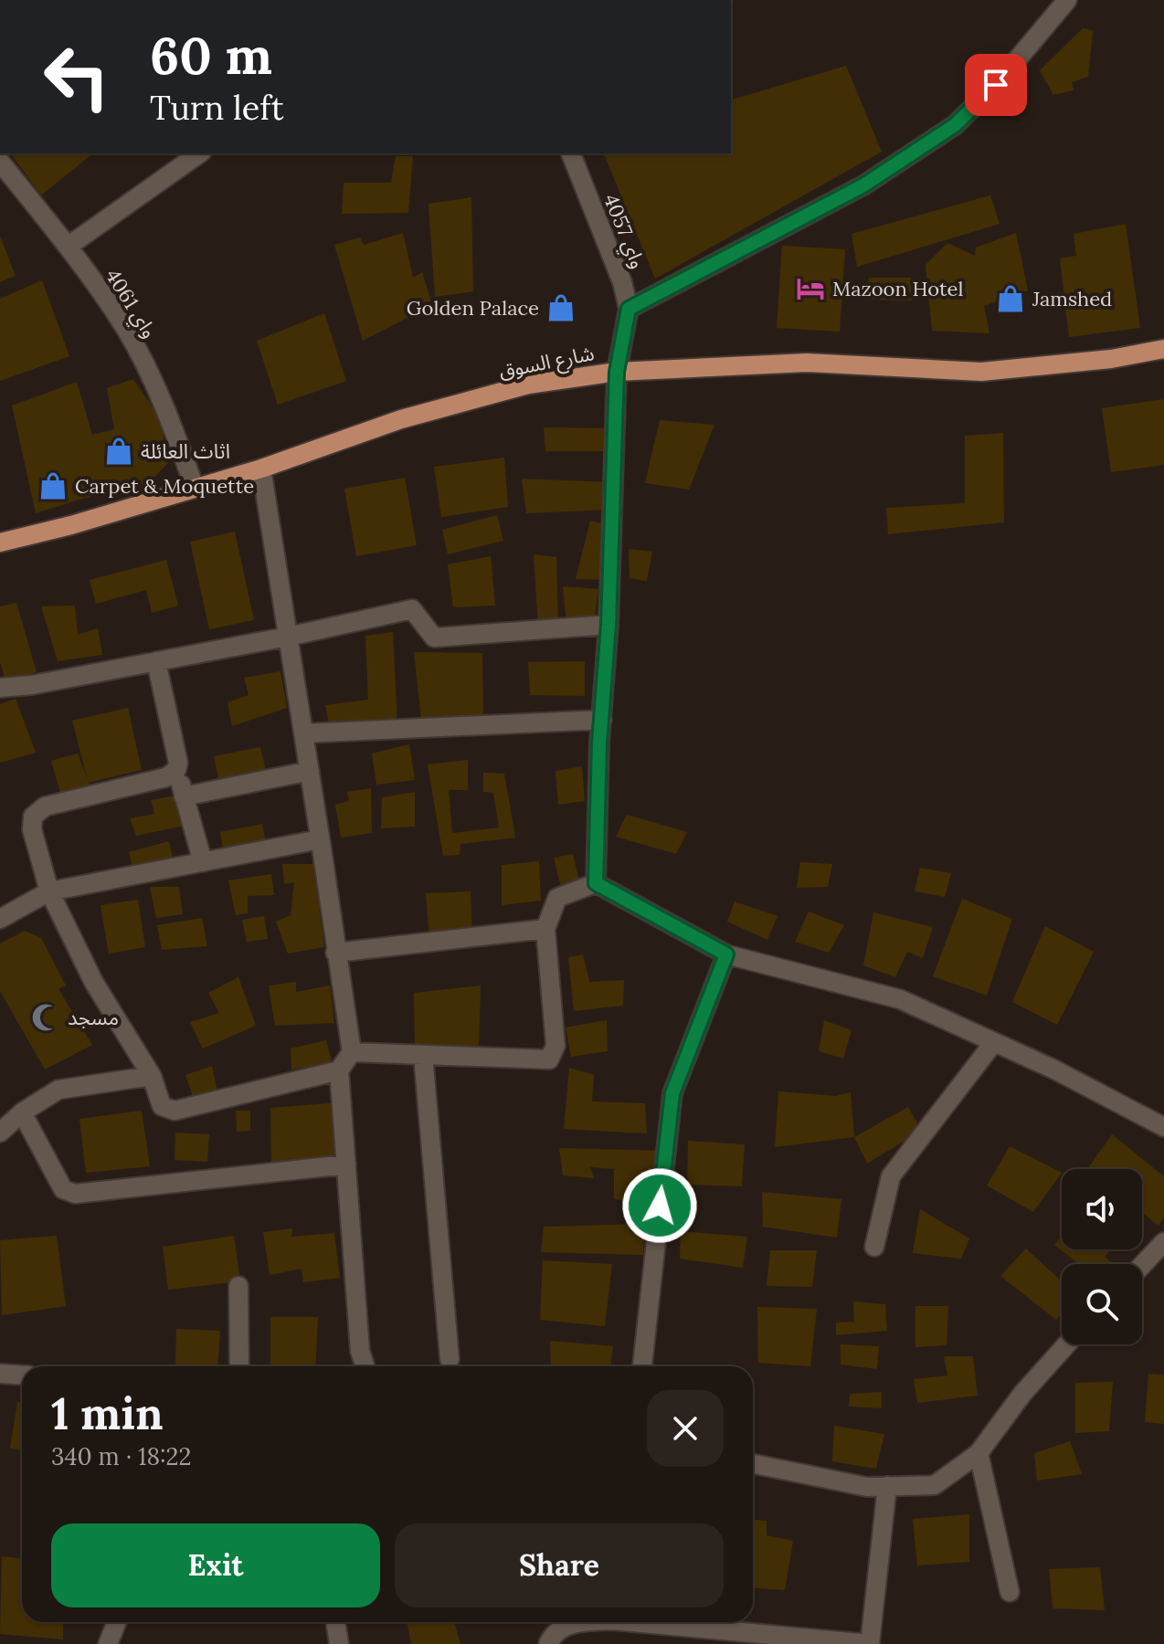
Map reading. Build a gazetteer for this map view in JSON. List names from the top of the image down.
{
  "streets": {
    "main road": ["شارع السوق"],
    "street": ["واي 4057", "واي 4061"]
  },
  "crossings": [
    ["واي 4057", "شارع السوق"],
    ["واي 4061", "شارع السوق"]
  ],
  "places": {
    "hotel": ["Mazoon Hotel"],
    "shop": [
      "Jamshed",
      "Golden Palace",
      "اثاث العائلة",
      "Carpet & Moquette"
    ],
    "mosque": ["مسجد"]
  },
  "page": {
    "turn": ["60 m", "Turn left"],
    "heading": ["1 min", "340 m · 18:22"],
    "buttons": ["Exit", "Share"]
  }
}
